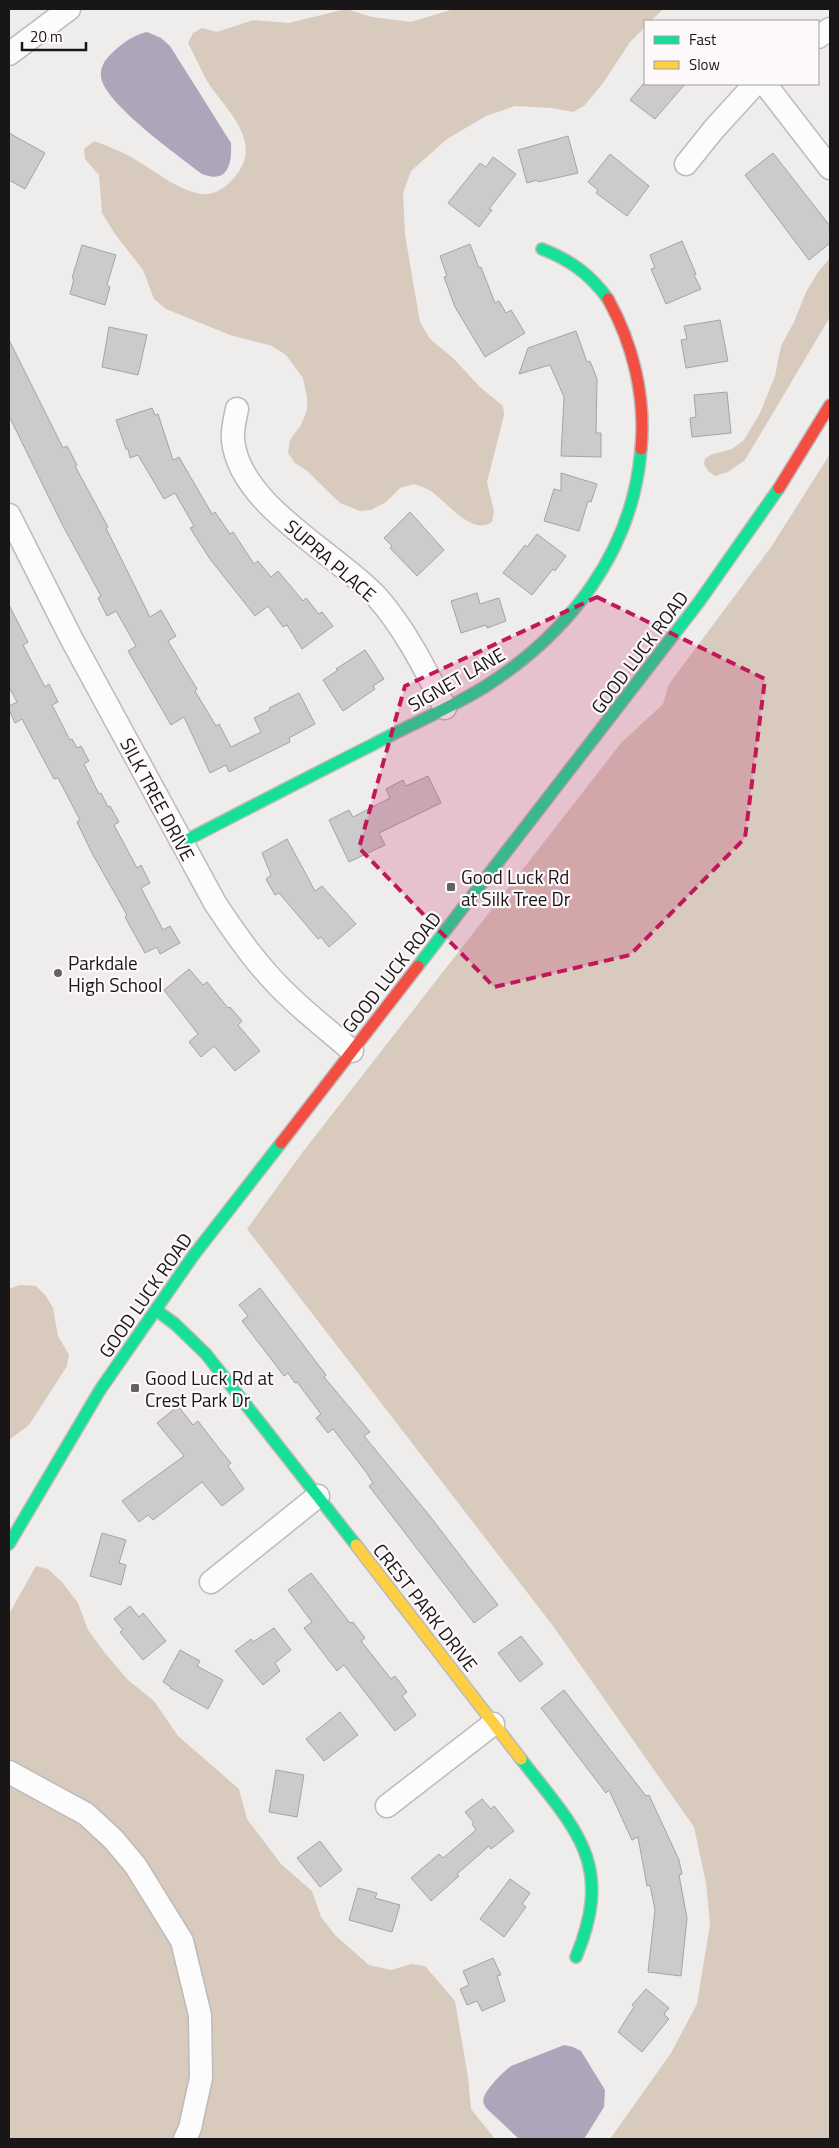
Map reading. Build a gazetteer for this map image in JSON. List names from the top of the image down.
{
  "streets": {
    "street": [
      "SUPRA PLACE",
      "GOOD LUCK ROAD",
      "SIGNET LANE",
      "SILK TREE DRIVE",
      "CREST PARK DRIVE"
    ]
  },
  "crossings": [
    ["SUPRA PLACE", "SIGNET LANE"],
    ["GOOD LUCK ROAD", "SILK TREE DRIVE"],
    ["GOOD LUCK ROAD", "CREST PARK DRIVE"],
    ["SIGNET LANE", "SILK TREE DRIVE"]
  ],
  "places": {
    "transit": ["Good Luck Rd at Silk Tree Dr", "Good Luck Rd at Crest Park Dr"],
    "other": ["Parkdale High School"]
  },
  "legend": ["Fast", "Slow"],
  "scale_bar": "20 m"
}
